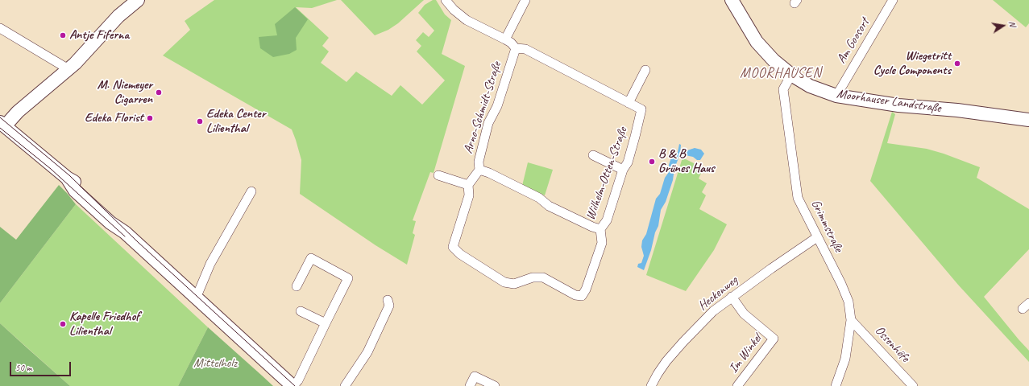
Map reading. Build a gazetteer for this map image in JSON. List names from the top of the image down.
{
  "streets": {
    "street": [
      "Am Goosort",
      "Moorhauser Landstraße",
      "Arno-Schmidt-Straße",
      "Wilhelm-Otten-Straße",
      "Grimmstraße",
      "Heckenweg",
      "Ossenhöfe",
      "Im Winkel"
    ]
  },
  "crossings": [
    ["Am Goosort", "Moorhauser Landstraße"],
    ["Moorhauser Landstraße", "Grimmstraße"],
    ["Arno-Schmidt-Straße", "Wilhelm-Otten-Straße"],
    ["Grimmstraße", "Heckenweg"],
    ["Grimmstraße", "Ossenhöfe"],
    ["Heckenweg", "Im Winkel"]
  ],
  "districts": ["MOORHAUSEN"],
  "parks": ["Mittelholz"],
  "places": [
    "Antje Fiferna",
    "Wiegetritt Cycle Components",
    "M. Niemeyer Cigarren",
    "Edeka Florist",
    "Edeka Center Lilienthal",
    "B & B Grünes Haus",
    "Kapelle Friedhof Lilienthal"
  ],
  "scale_bar": "50 m",
  "north": "right"
}
